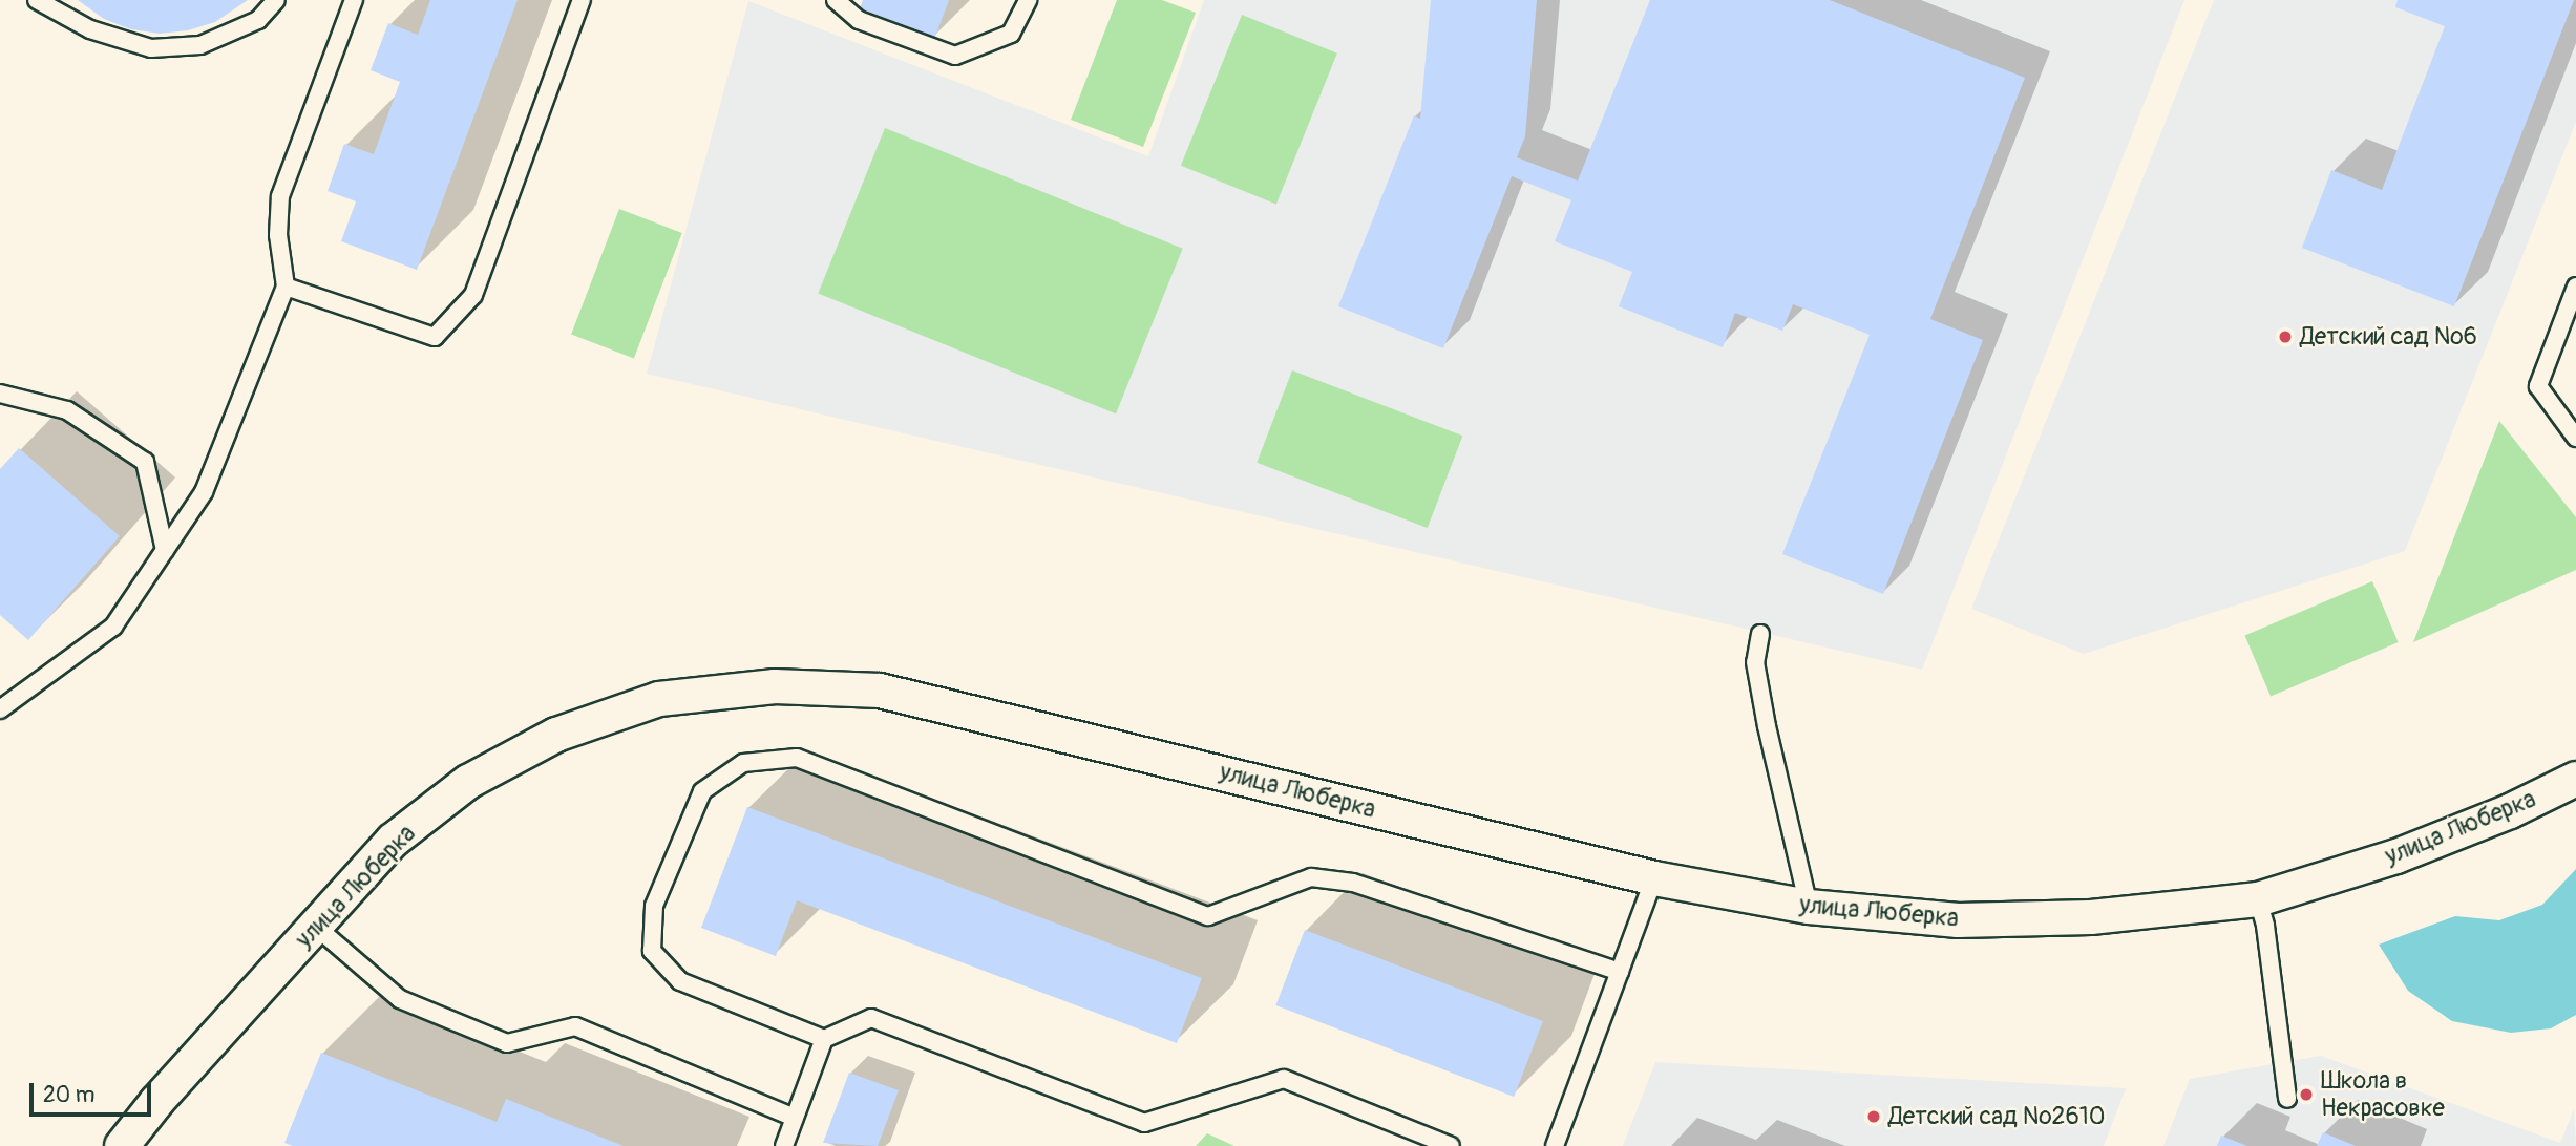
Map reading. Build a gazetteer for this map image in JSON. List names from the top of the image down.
{
  "streets": {
    "street": ["улица Люберка"]
  },
  "places": ["Детский сад №6", "Школа в Некрасовке", "Детский сад №2610"],
  "scale_bar": "20 m"
}
